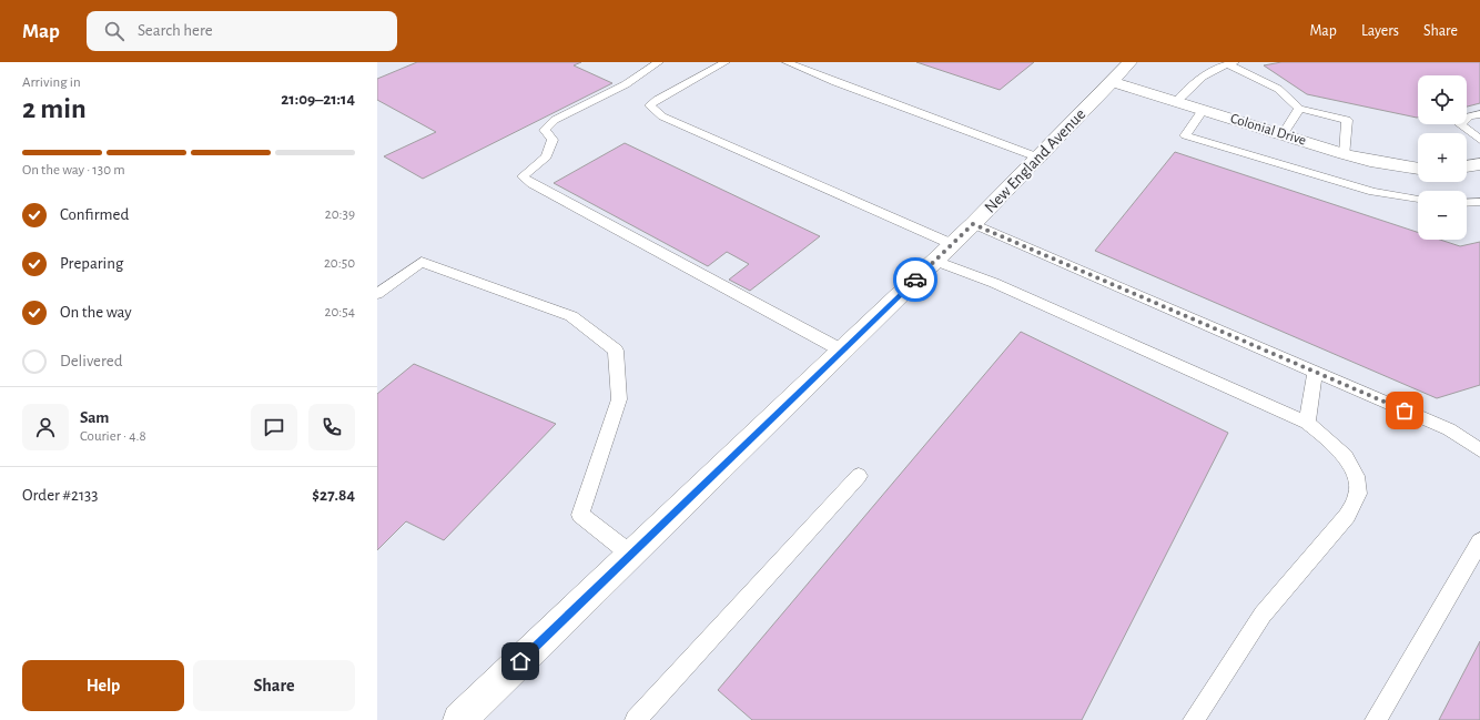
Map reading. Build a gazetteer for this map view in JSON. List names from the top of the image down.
{
  "streets": {
    "street": ["Colonial Drive", "New England Avenue"]
  },
  "crossings": [
    ["Colonial Drive", "New England Avenue"]
  ],
  "page": {
    "header": "Map",
    "search": "Search here",
    "nav": ["Map", "Layers", "Share"],
    "heading": ["2 min", "Arriving in", "21:09–21:14"],
    "panel": [
      "Sam",
      "Courier · 4.8",
      "Order #2133",
      "$27.84"
    ],
    "map_buttons": ["+", "−"],
    "bar": "On the way · 130 m",
    "list": [
      ["Confirmed", "20:39"],
      ["Preparing", "20:50"],
      ["On the way", "20:54"],
      "Delivered"
    ],
    "buttons": ["Help", "Share"]
  }
}
